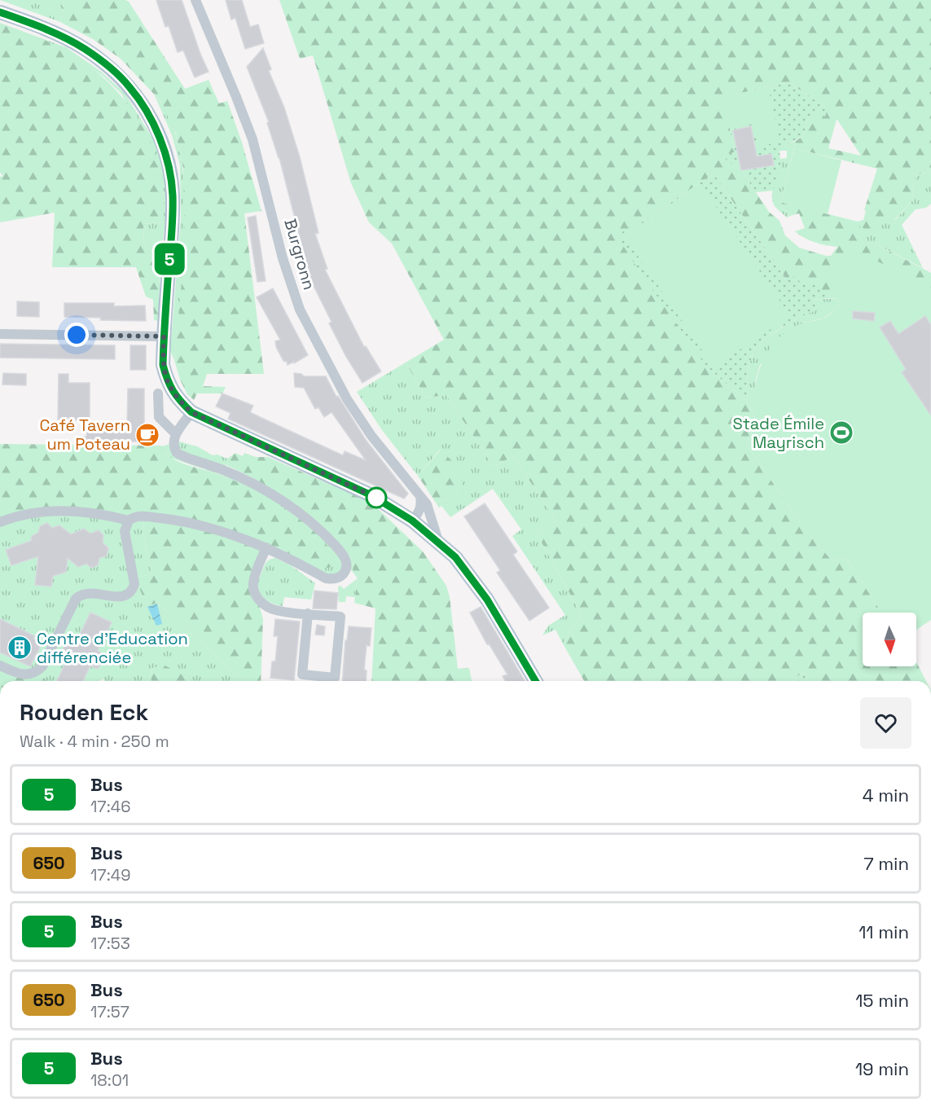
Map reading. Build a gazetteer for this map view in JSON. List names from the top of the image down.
{
  "streets": {
    "street": ["Burgronn"]
  },
  "places": {
    "sports": ["Stade Émile Mayrisch"],
    "cafe": ["Café Tavern um Poteau"],
    "building": ["Centre d'Education différenciée"]
  },
  "lines": ["bus line 5"],
  "north": "bottom",
  "page": {
    "on_map": "5",
    "heading": ["Rouden Eck", "Walk · 4 min · 250 m"],
    "list": [
      {
        "mark": "5",
        "name": "Bus",
        "note": "17:46",
        "value": "4 min"
      },
      {
        "mark": "650",
        "name": "Bus",
        "note": "17:49",
        "value": "7 min"
      },
      {
        "mark": "5",
        "name": "Bus",
        "note": "17:53",
        "value": "11 min"
      },
      {
        "mark": "650",
        "name": "Bus",
        "note": "17:57",
        "value": "15 min"
      },
      {
        "mark": "5",
        "name": "Bus",
        "note": "18:01",
        "value": "19 min"
      }
    ]
  }
}
